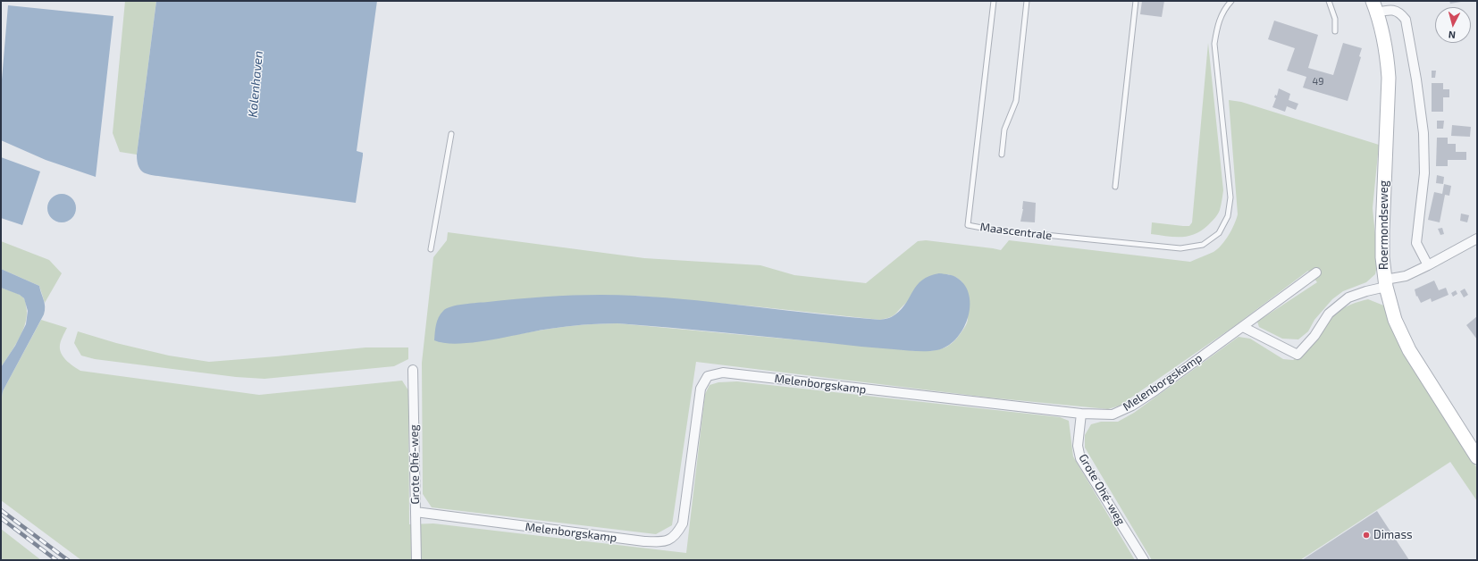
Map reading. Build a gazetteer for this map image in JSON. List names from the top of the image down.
{
  "streets": {
    "main road": ["Roermondseweg"],
    "street": ["Melenborgskamp", "Grote Ohé-weg"],
    "lane": ["Maascentrale"]
  },
  "crossings": [
    ["Melenborgskamp", "Grote Ohé-weg"]
  ],
  "water": ["Kolenhaven"],
  "places": ["Dimass"],
  "house_numbers": ["49"],
  "north": "bottom"
}
